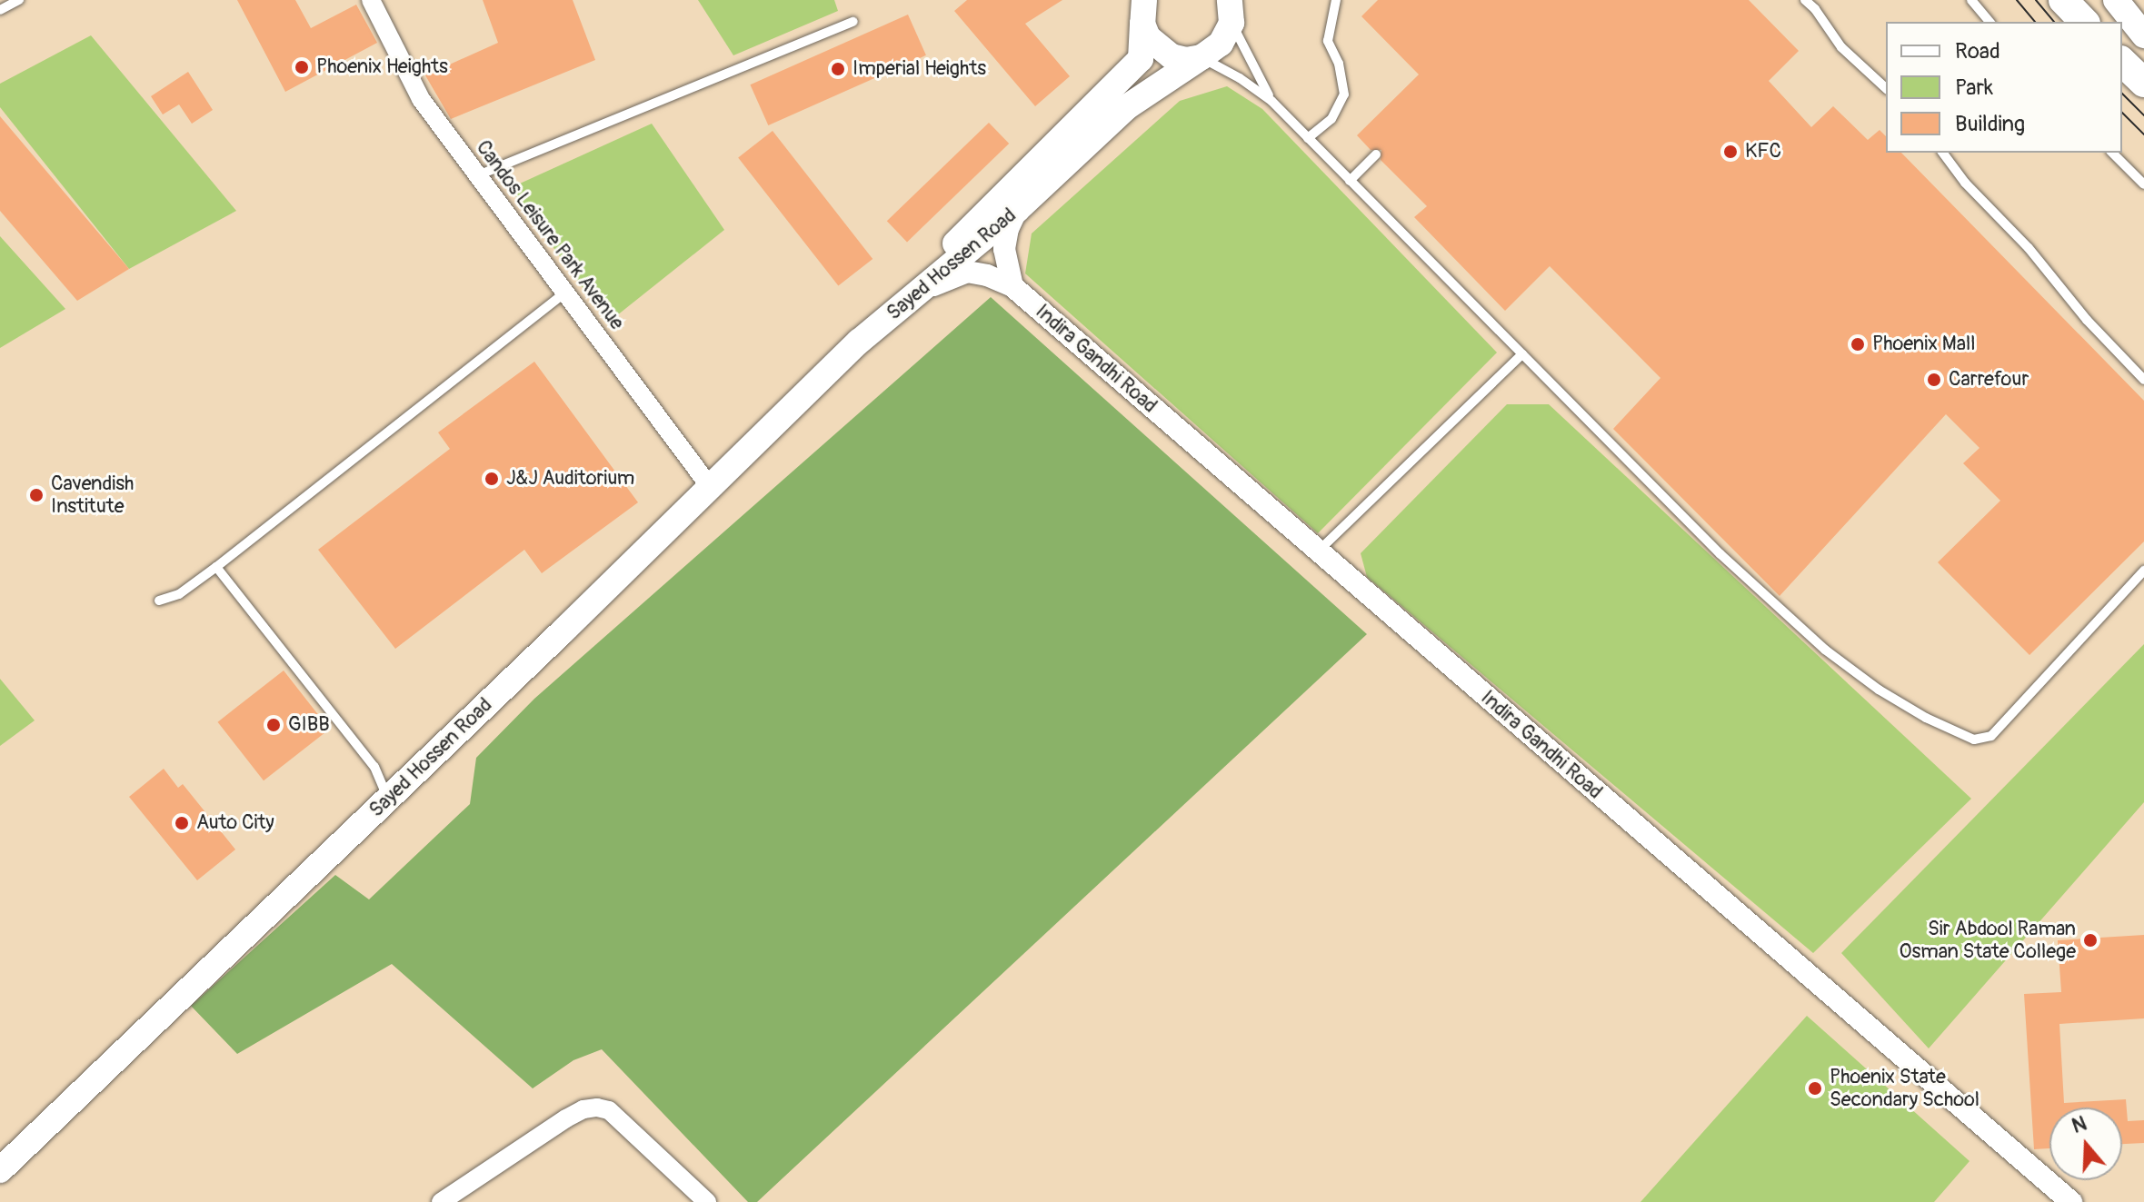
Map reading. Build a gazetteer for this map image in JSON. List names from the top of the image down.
{
  "streets": {
    "main road": ["Sayed Hossen Road"],
    "street": ["Candos Leisure Park Avenue", "Indira Gandhi Road"]
  },
  "crossings": [
    ["Candos Leisure Park Avenue", "Sayed Hossen Road"],
    ["Sayed Hossen Road", "Indira Gandhi Road"]
  ],
  "places": [
    "Phoenix Heights",
    "Imperial Heights",
    "KFC",
    "Phoenix Mall",
    "Carrefour",
    "J&J Auditorium",
    "Cavendish Institute",
    "GIBB",
    "Auto City",
    "Sir Abdool Raman Osman State College",
    "Phoenix State Secondary School"
  ],
  "legend": ["Road", "Park", "Building"],
  "north": "top"
}
